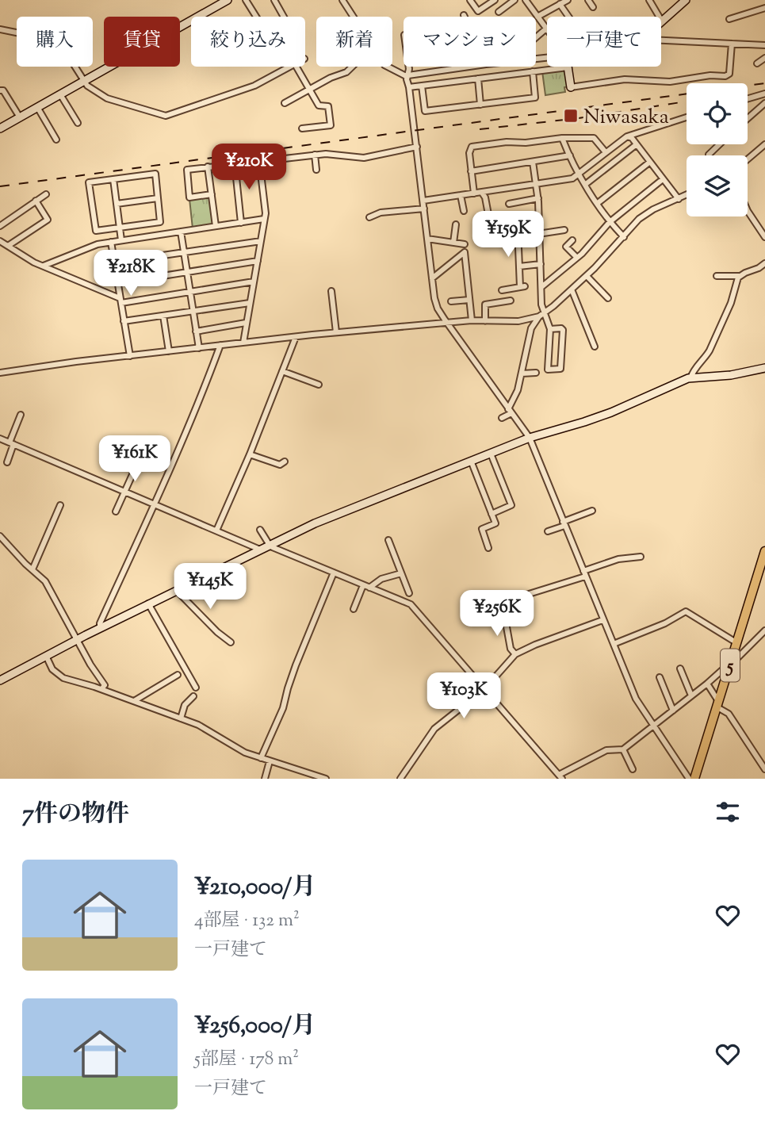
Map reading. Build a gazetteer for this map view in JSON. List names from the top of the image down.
{
  "streets": {
    "main road": ["5"]
  },
  "places": {
    "transit": ["Niwasaka"]
  },
  "page": {
    "chip": [
      "購入",
      "賃貸",
      "絞り込み",
      "新着",
      "マンション",
      "一戸建て"
    ],
    "price": [
      "¥210K",
      "¥159K",
      "¥218K",
      "¥161K",
      "¥145K",
      "¥256K",
      "¥103K"
    ],
    "heading": "7件の物件",
    "list": [
      {
        "name": "¥210,000/月",
        "note": "4部屋 · 132 m² · 一戸建て"
      },
      {
        "name": "¥256,000/月",
        "note": "5部屋 · 178 m² · 一戸建て"
      }
    ]
  }
}
